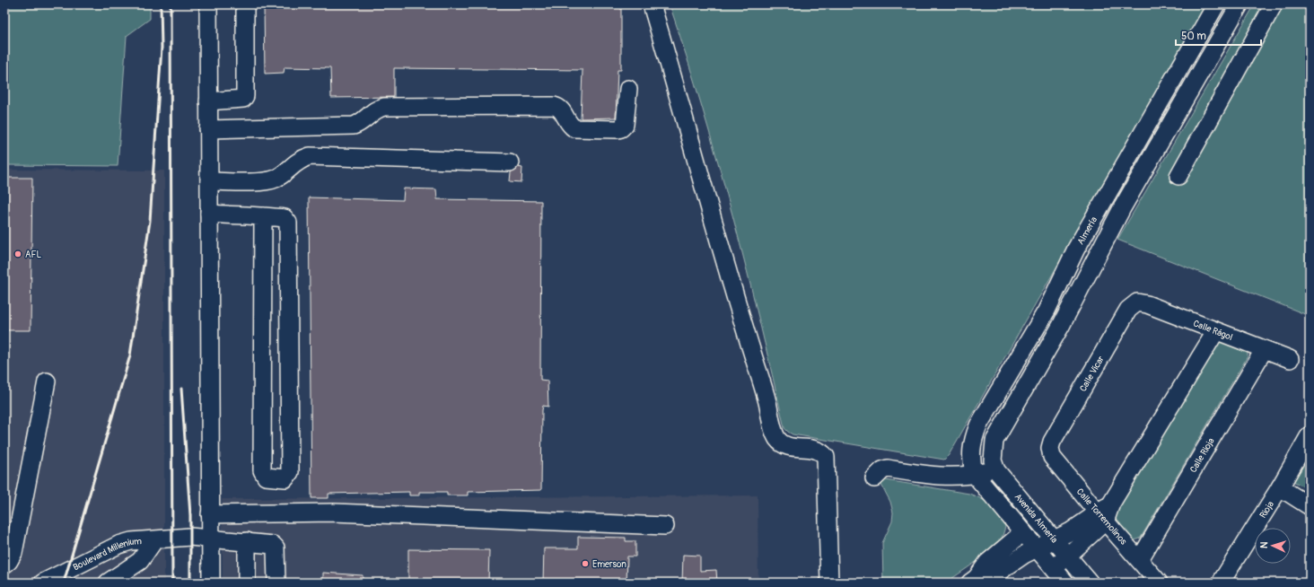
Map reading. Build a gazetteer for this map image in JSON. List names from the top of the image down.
{
  "streets": {
    "street": [
      "Almería",
      "Calle Rágol",
      "Calle Vicar",
      "Calle Rioja",
      "Rioja",
      "Calle Torremolinos",
      "Avenida Almería",
      "Boulevard Millenium"
    ]
  },
  "crossings": [
    ["Calle Rágol", "Calle Vicar"],
    ["Calle Rágol", "Calle Rioja"],
    ["Calle Vicar", "Calle Torremolinos"],
    ["Calle Rioja", "Calle Torremolinos"]
  ],
  "places": ["AFL", "Emerson"],
  "scale_bar": "50 m",
  "north": "left"
}
